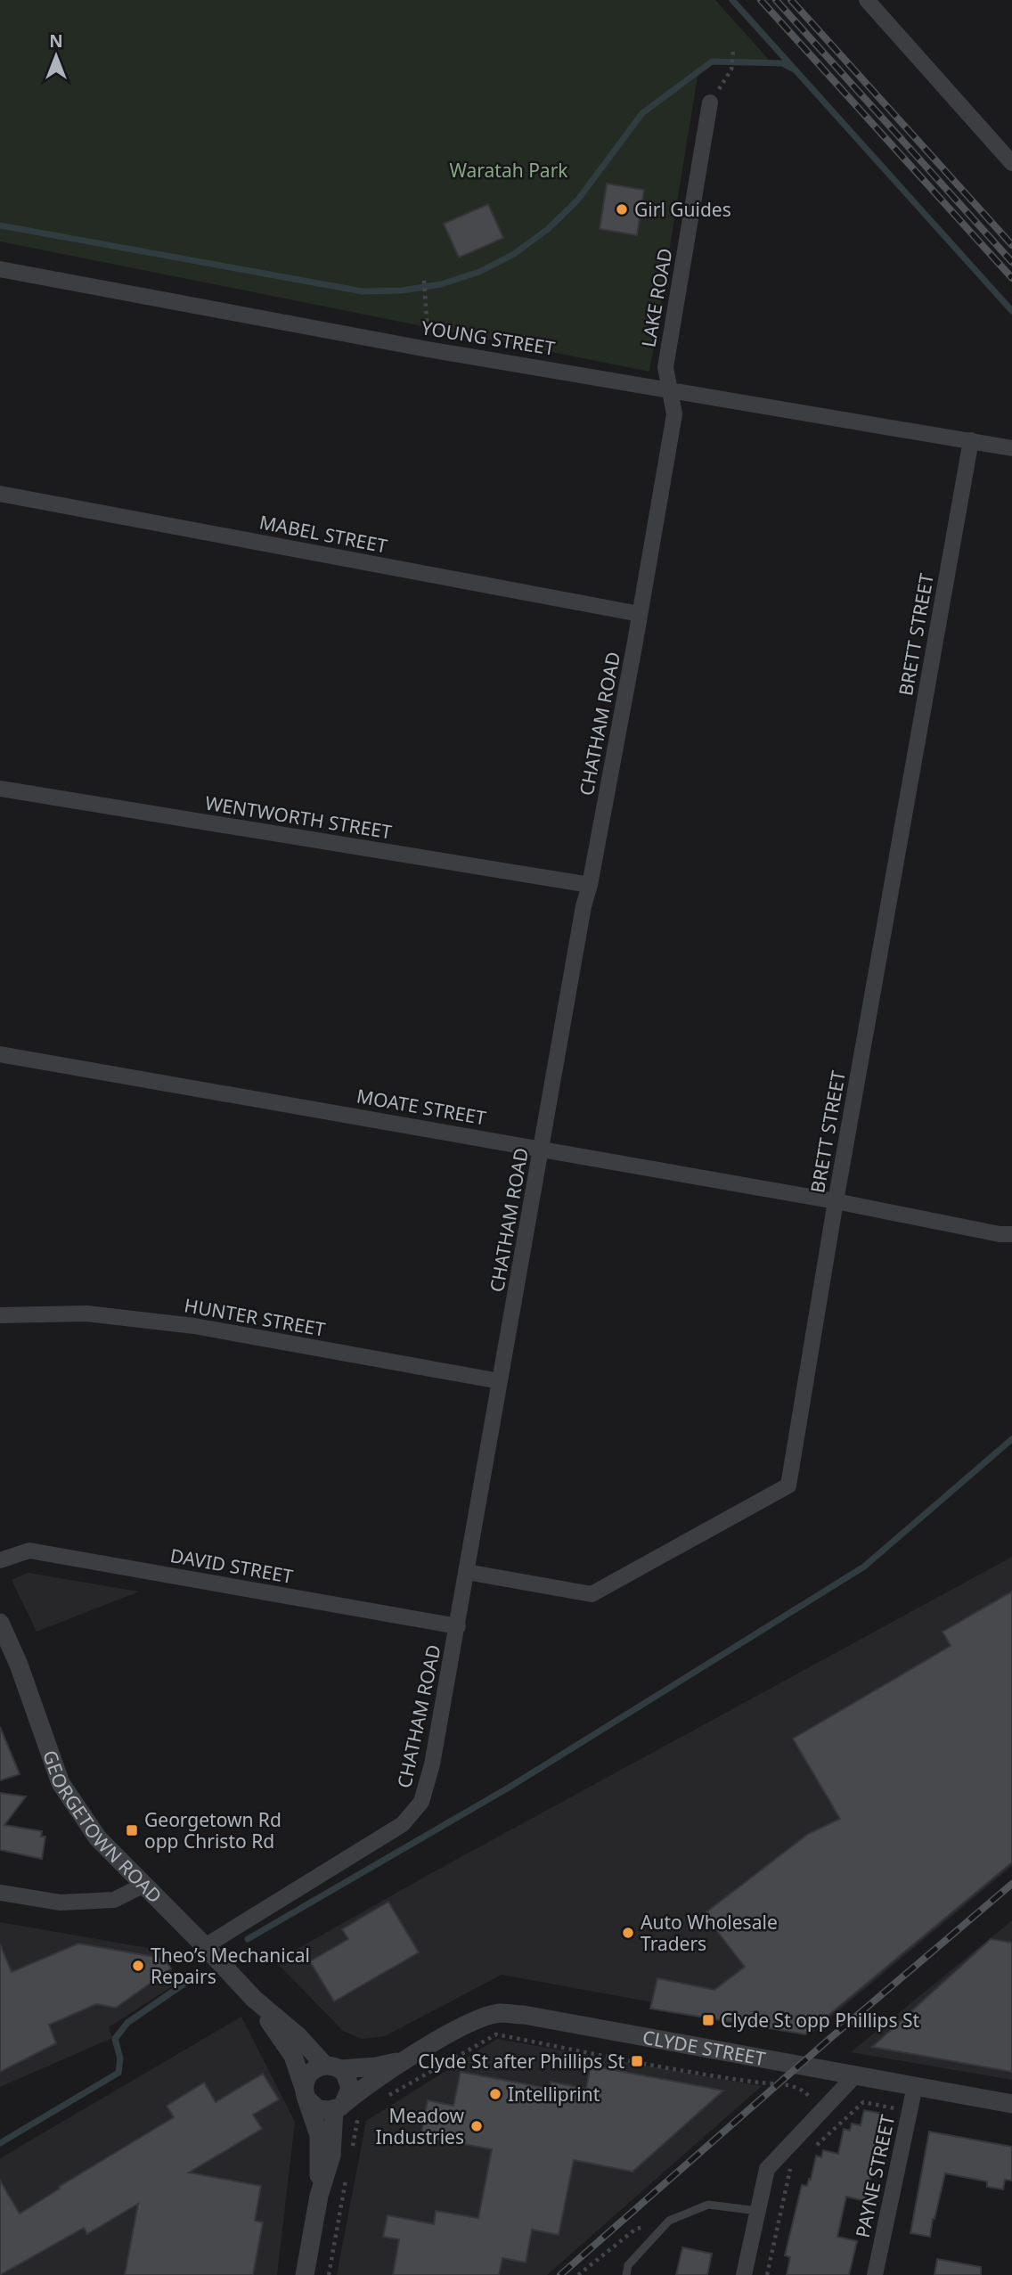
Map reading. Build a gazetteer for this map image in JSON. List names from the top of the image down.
{
  "streets": {
    "street": [
      "LAKE ROAD",
      "YOUNG STREET",
      "MABEL STREET",
      "BRETT STREET",
      "CHATHAM ROAD",
      "WENTWORTH STREET",
      "MOATE STREET",
      "HUNTER STREET",
      "DAVID STREET",
      "GEORGETOWN ROAD",
      "CLYDE STREET",
      "PAYNE STREET"
    ]
  },
  "crossings": [
    ["LAKE ROAD", "YOUNG STREET"],
    ["LAKE ROAD", "CHATHAM ROAD"],
    ["YOUNG STREET", "BRETT STREET"],
    ["YOUNG STREET", "CHATHAM ROAD"],
    ["MABEL STREET", "CHATHAM ROAD"],
    ["BRETT STREET", "CHATHAM ROAD"],
    ["BRETT STREET", "MOATE STREET"],
    ["CHATHAM ROAD", "WENTWORTH STREET"],
    ["CHATHAM ROAD", "MOATE STREET"],
    ["CHATHAM ROAD", "HUNTER STREET"],
    ["CHATHAM ROAD", "DAVID STREET"],
    ["CHATHAM ROAD", "GEORGETOWN ROAD"],
    ["GEORGETOWN ROAD", "CLYDE STREET"],
    ["CLYDE STREET", "PAYNE STREET"]
  ],
  "parks": ["Waratah Park"],
  "places": {
    "other": [
      "Girl Guides",
      "Auto Wholesale Traders",
      "Theo’s Mechanical Repairs",
      "Intelliprint",
      "Meadow Industries"
    ],
    "transit": ["Georgetown Rd opp Christo Rd", "Clyde St opp Phillips St", "Clyde St after Phillips St"]
  },
  "north": "top"
}
